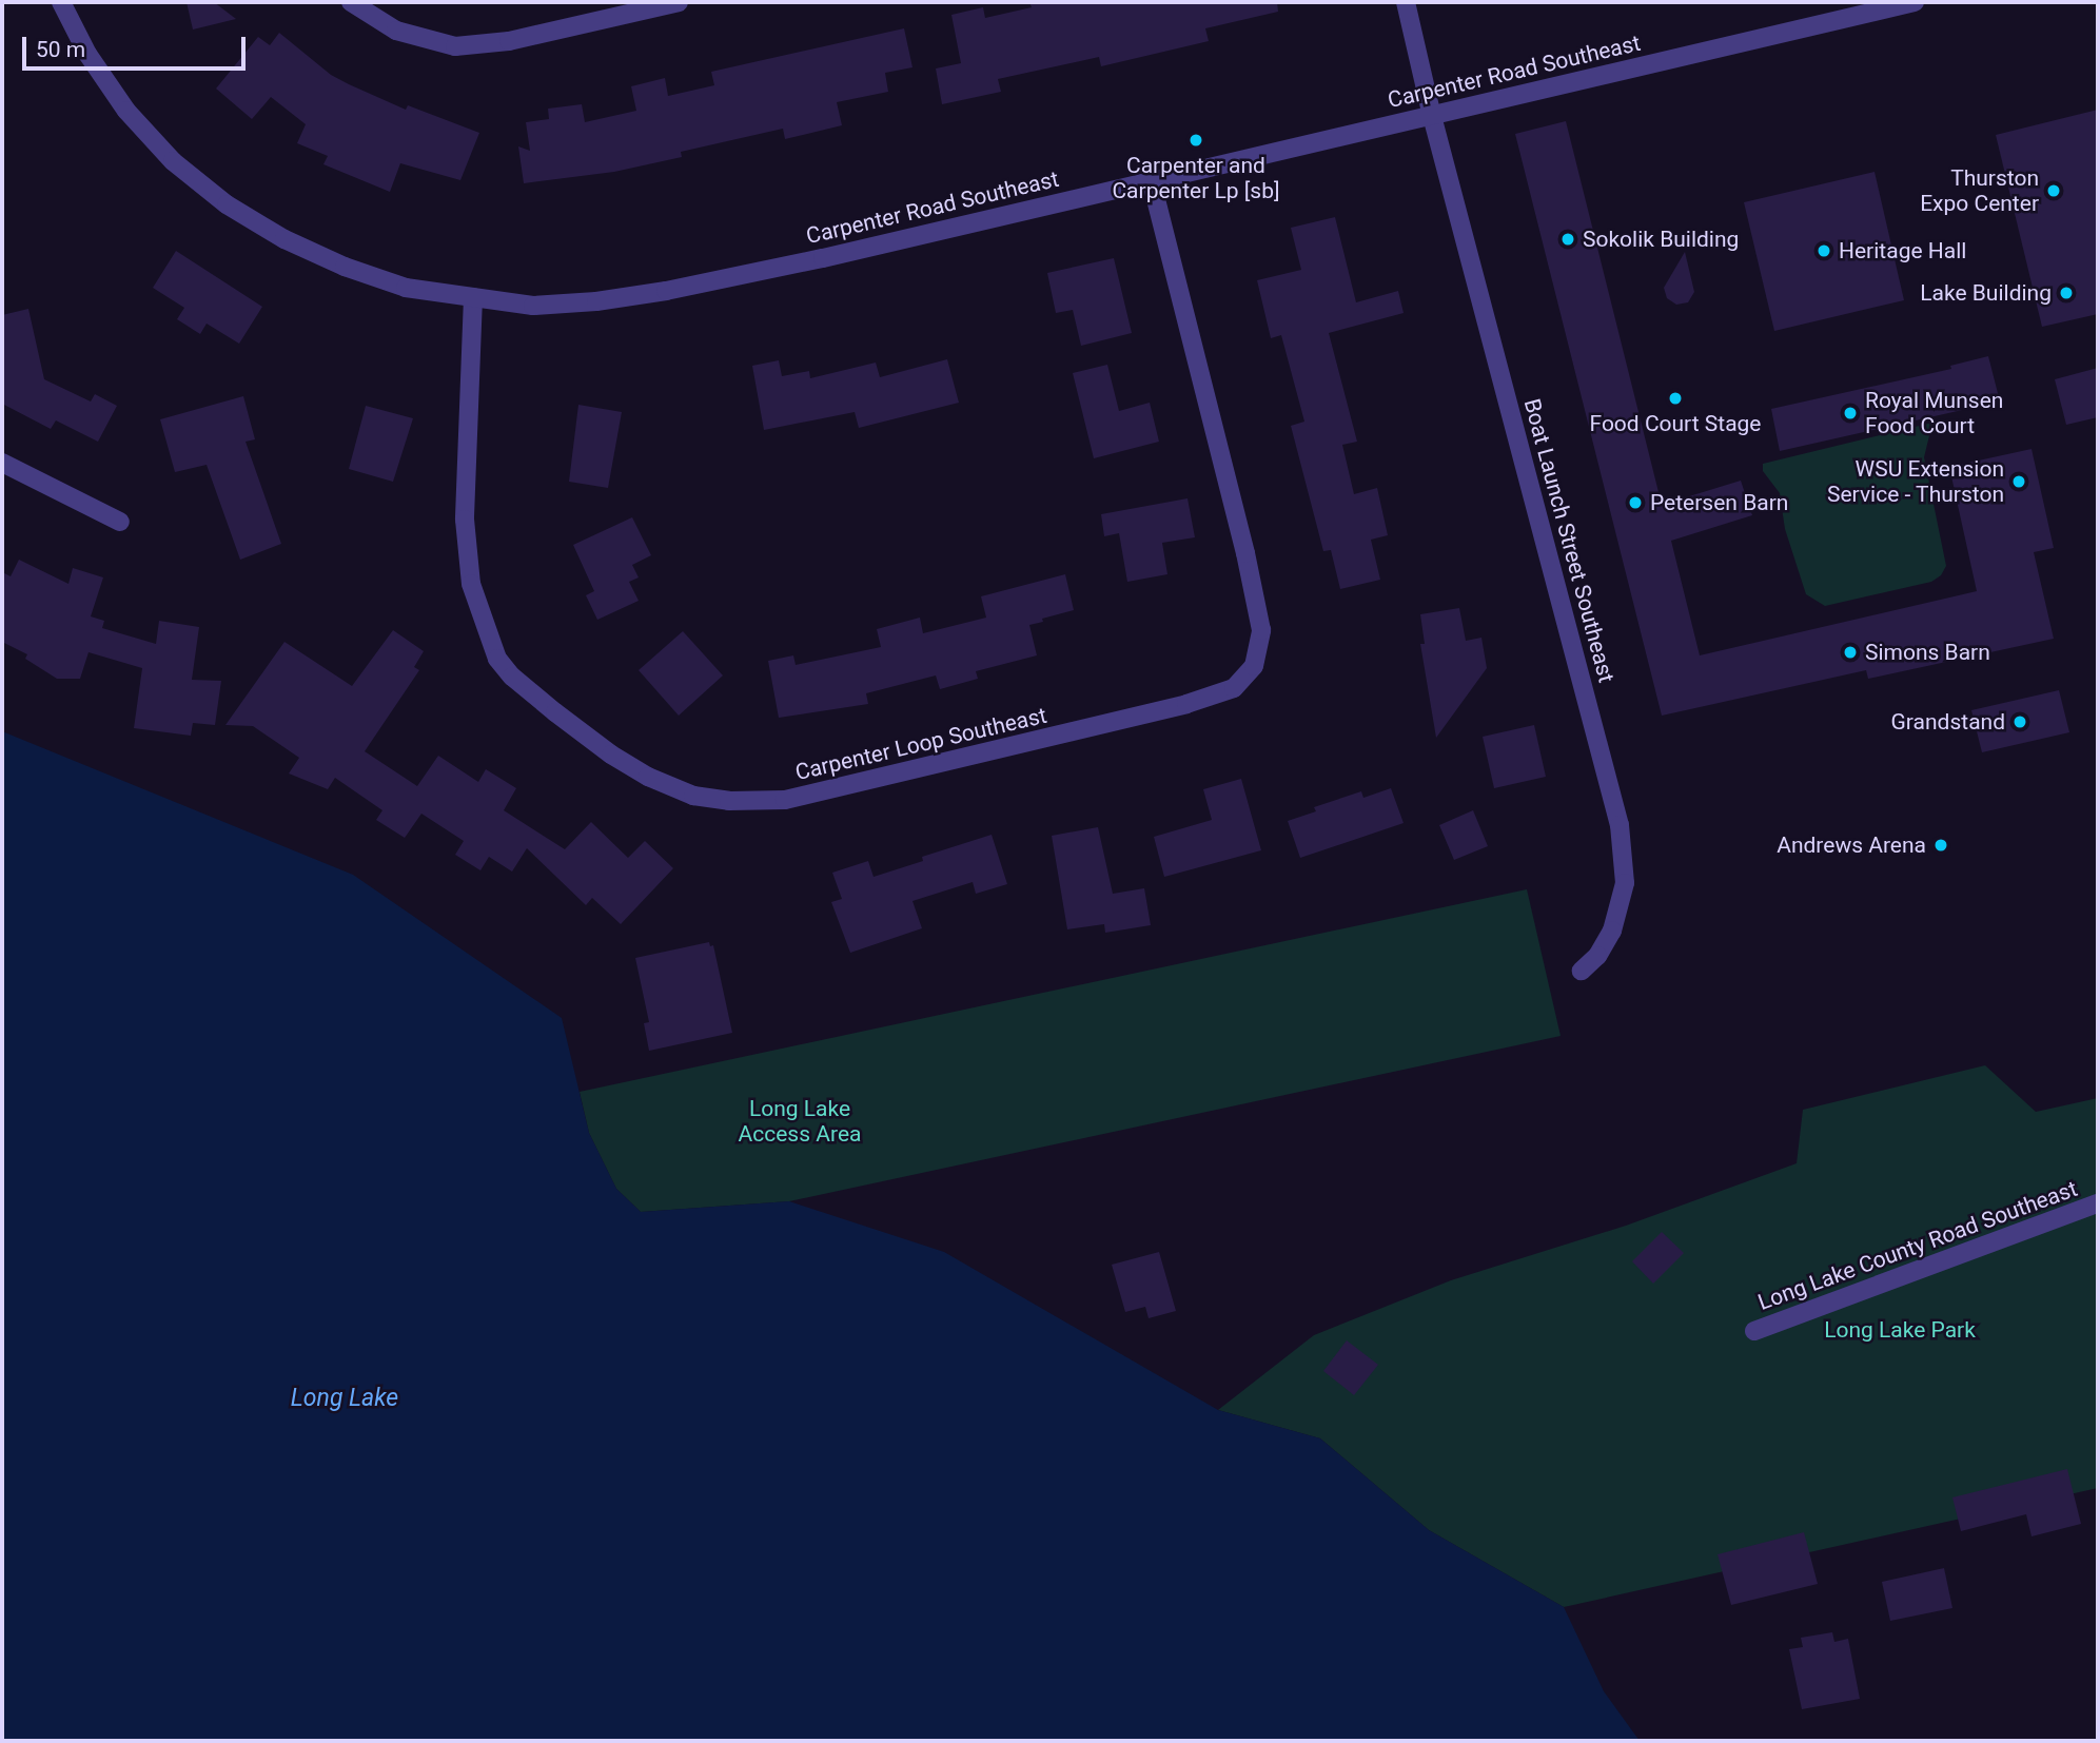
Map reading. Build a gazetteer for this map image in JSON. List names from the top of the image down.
{
  "streets": {
    "street": [
      "Carpenter Road Southeast",
      "Boat Launch Street Southeast",
      "Carpenter Loop Southeast",
      "Long Lake County Road Southeast"
    ]
  },
  "crossings": [
    ["Carpenter Road Southeast", "Boat Launch Street Southeast"],
    ["Carpenter Road Southeast", "Carpenter Loop Southeast"]
  ],
  "water": ["Long Lake"],
  "parks": ["Long Lake Access Area", "Long Lake Park"],
  "places": [
    "Carpenter and Carpenter Lp [sb]",
    "Thurston Expo Center",
    "Sokolik Building",
    "Heritage Hall",
    "Lake Building",
    "Food Court Stage",
    "Royal Munsen Food Court",
    "WSU Extension Service - Thurston",
    "Petersen Barn",
    "Simons Barn",
    "Grandstand",
    "Andrews Arena"
  ],
  "scale_bar": "50 m"
}
